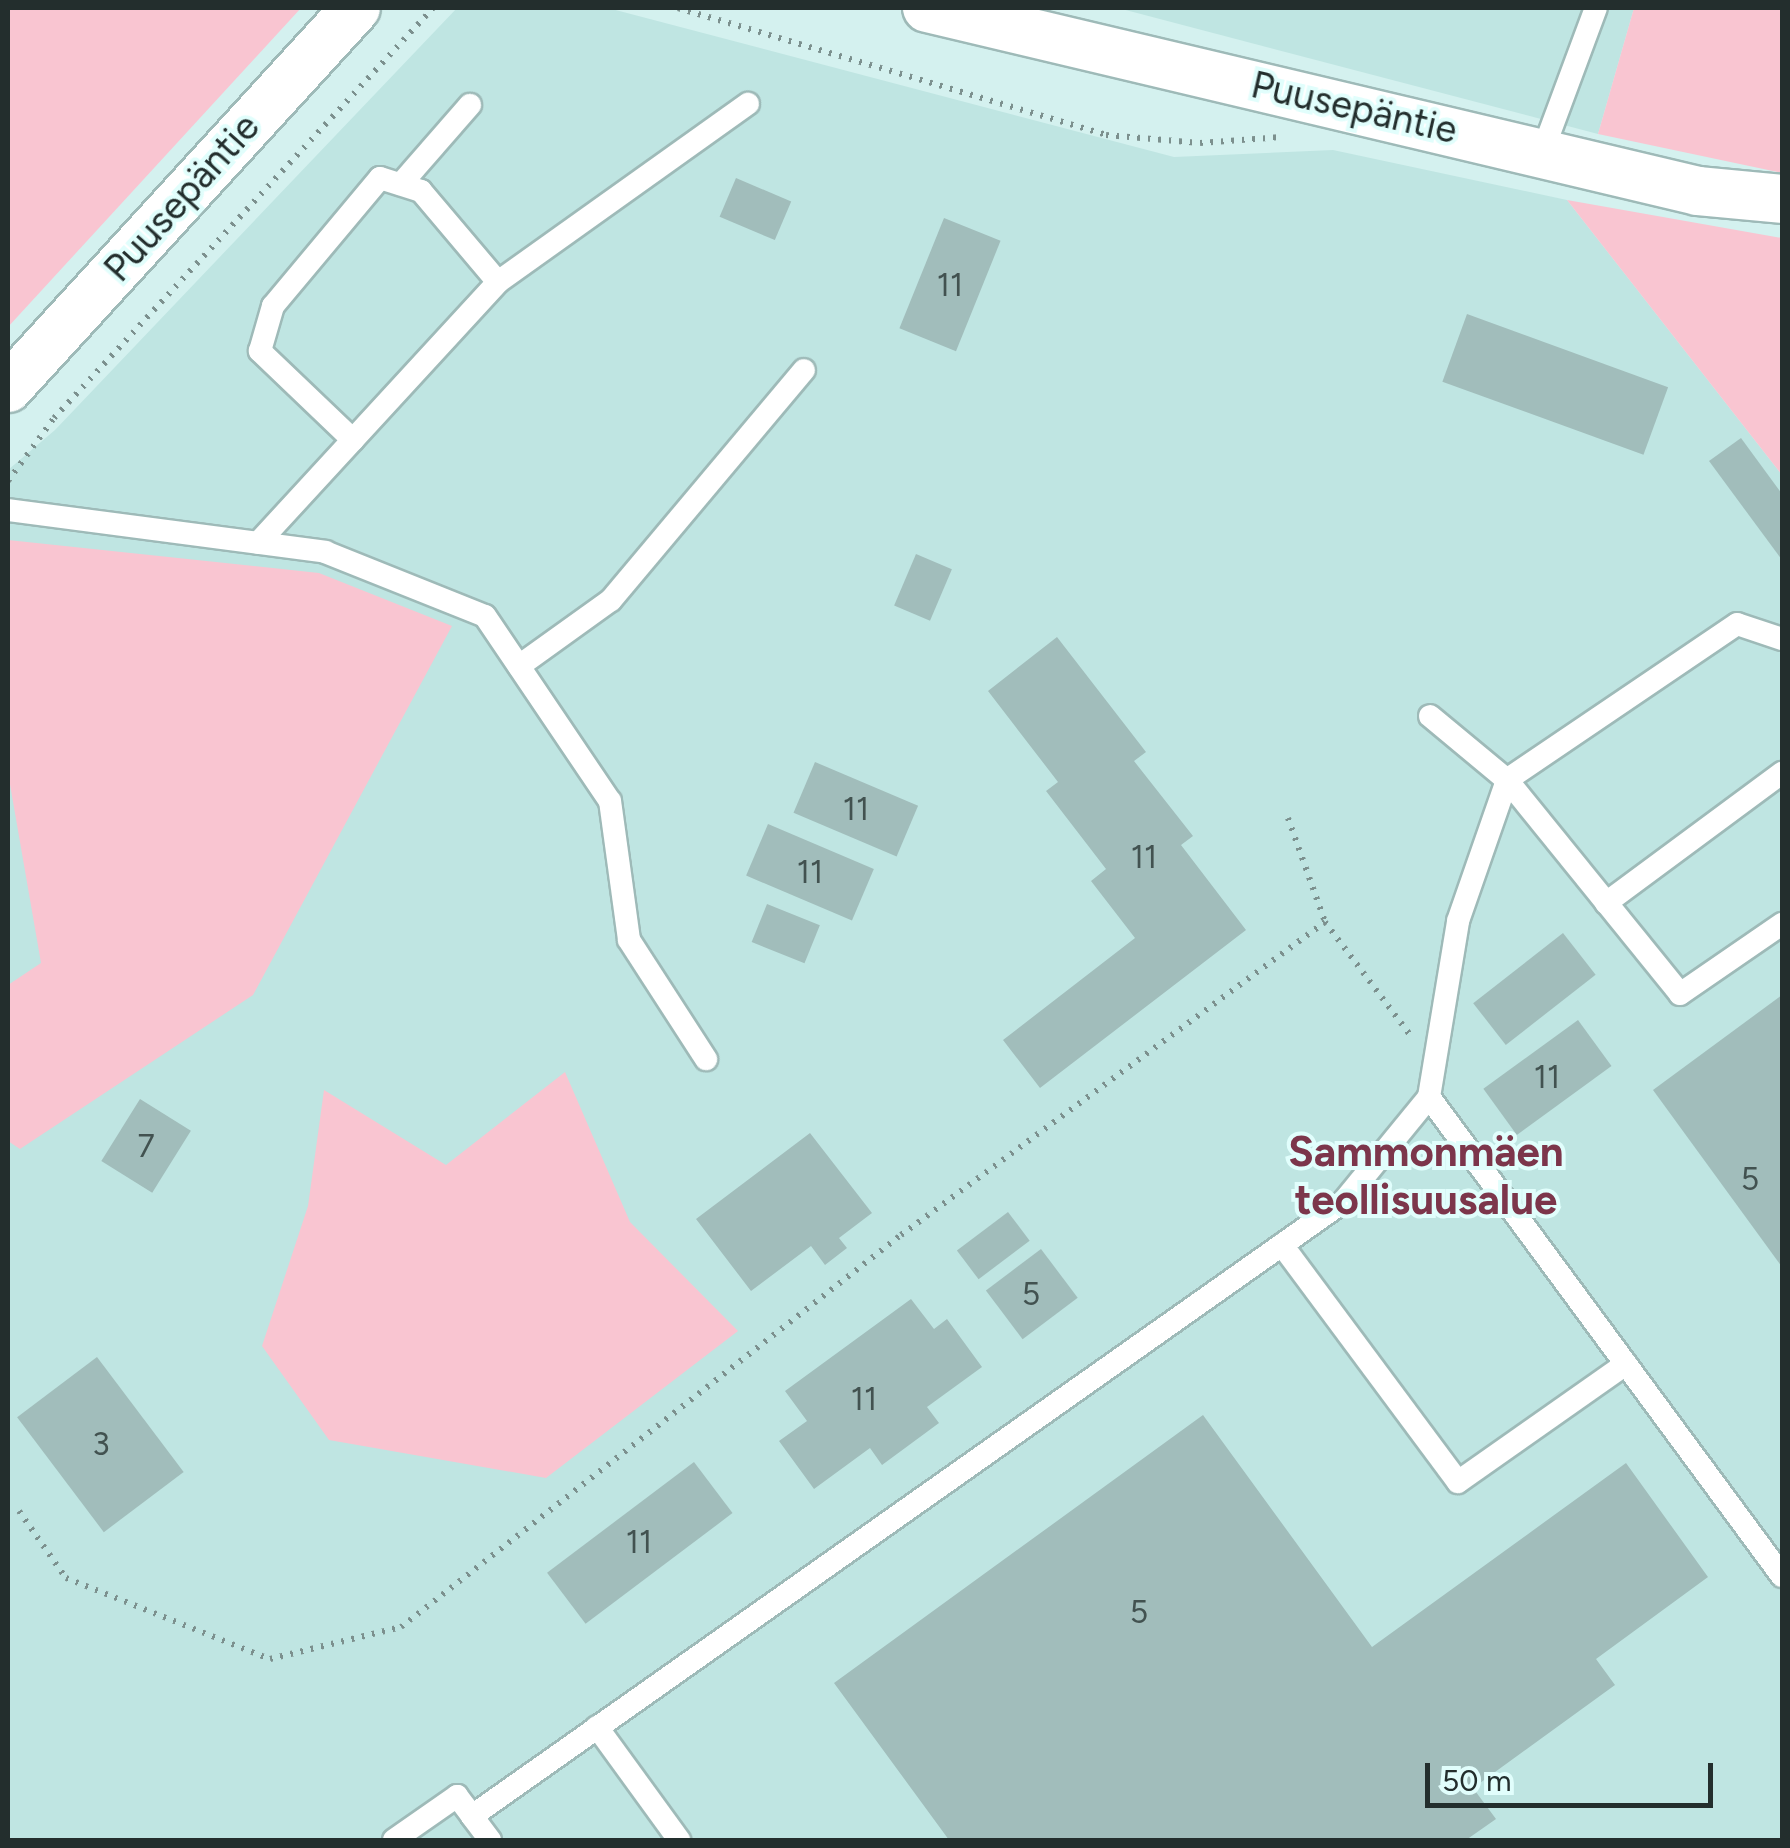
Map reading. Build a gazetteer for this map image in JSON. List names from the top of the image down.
{
  "streets": {
    "street": ["Puusepäntie"]
  },
  "districts": ["Sammonmäen teollisuusalue"],
  "house_numbers": [
    "11",
    "11",
    "11",
    "11",
    "11",
    "7",
    "5",
    "5",
    "11",
    "3",
    "11",
    "5"
  ],
  "scale_bar": "50 m"
}
